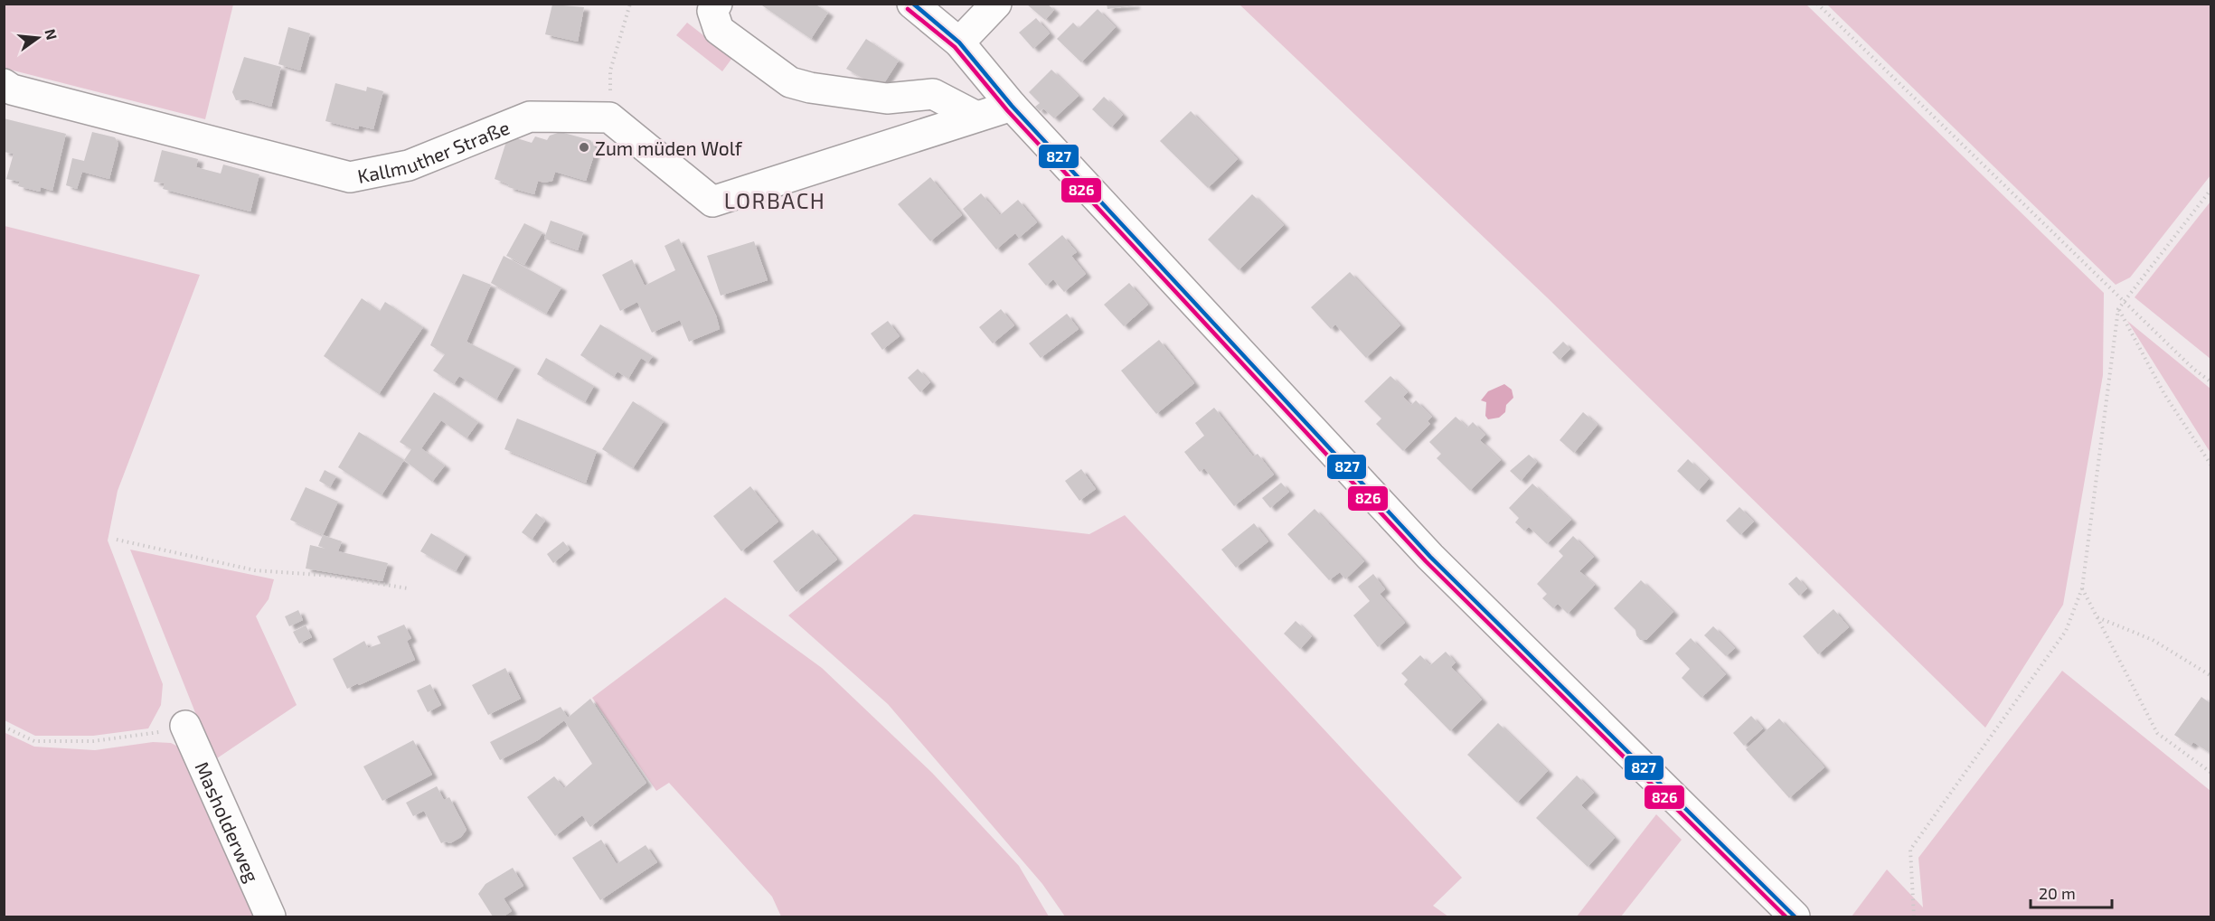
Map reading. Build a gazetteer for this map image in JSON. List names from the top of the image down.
{
  "streets": {
    "street": ["Kallmuther Straße", "Masholderweg"]
  },
  "districts": ["LORBACH"],
  "places": ["Zum müden Wolf"],
  "lines": ["transit line 827", "transit line 826"],
  "scale_bar": "20 m",
  "north": "right"
}
